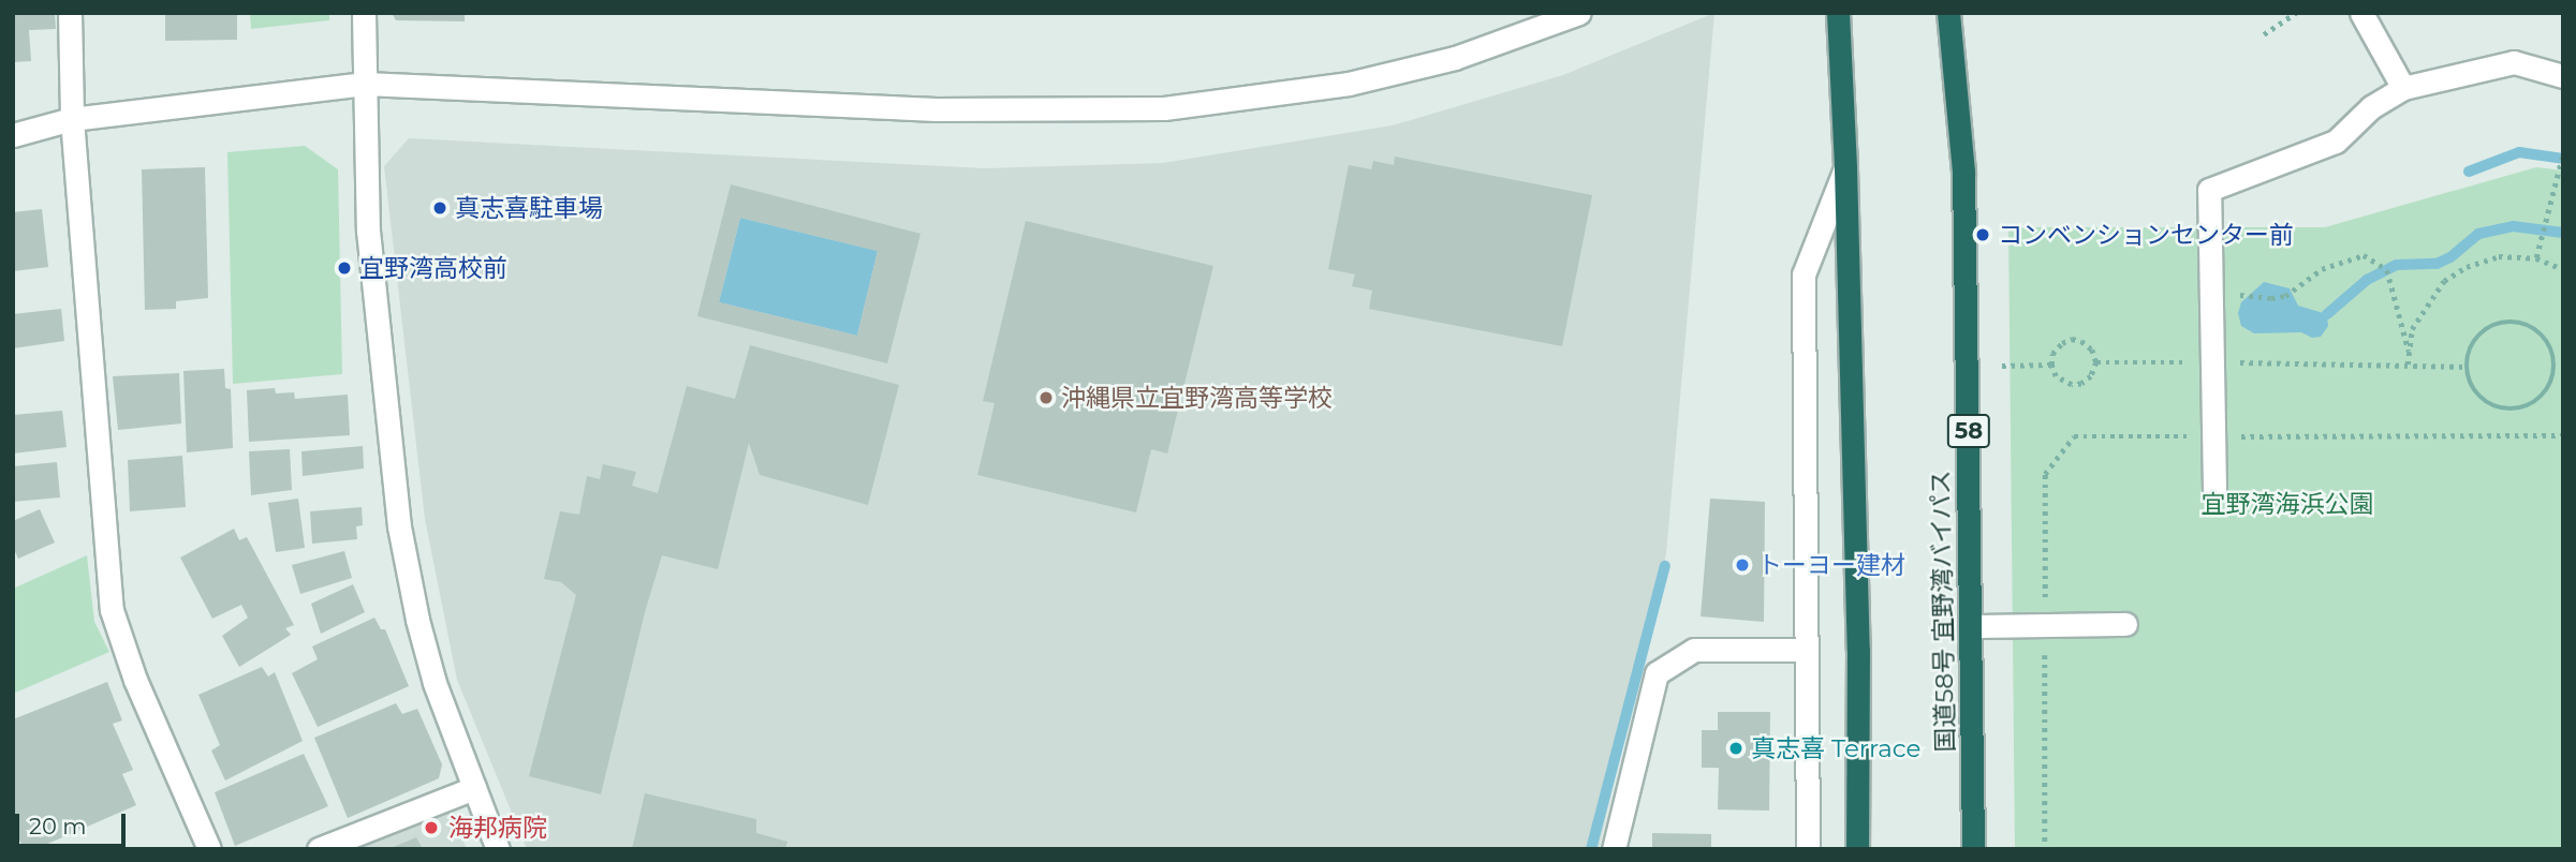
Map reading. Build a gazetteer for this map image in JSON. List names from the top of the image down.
{
  "streets": {
    "highway": ["58", "国道58号 宜野湾バイパス"]
  },
  "parks": ["宜野湾海浜公園"],
  "places": [
    "真志喜駐車場",
    "コンベンションセンター前",
    "宜野湾高校前",
    "沖縄県立宜野湾高等学校",
    "トーヨー建材",
    "真志喜 Terrace",
    "海邦病院"
  ],
  "scale_bar": "20 m"
}
